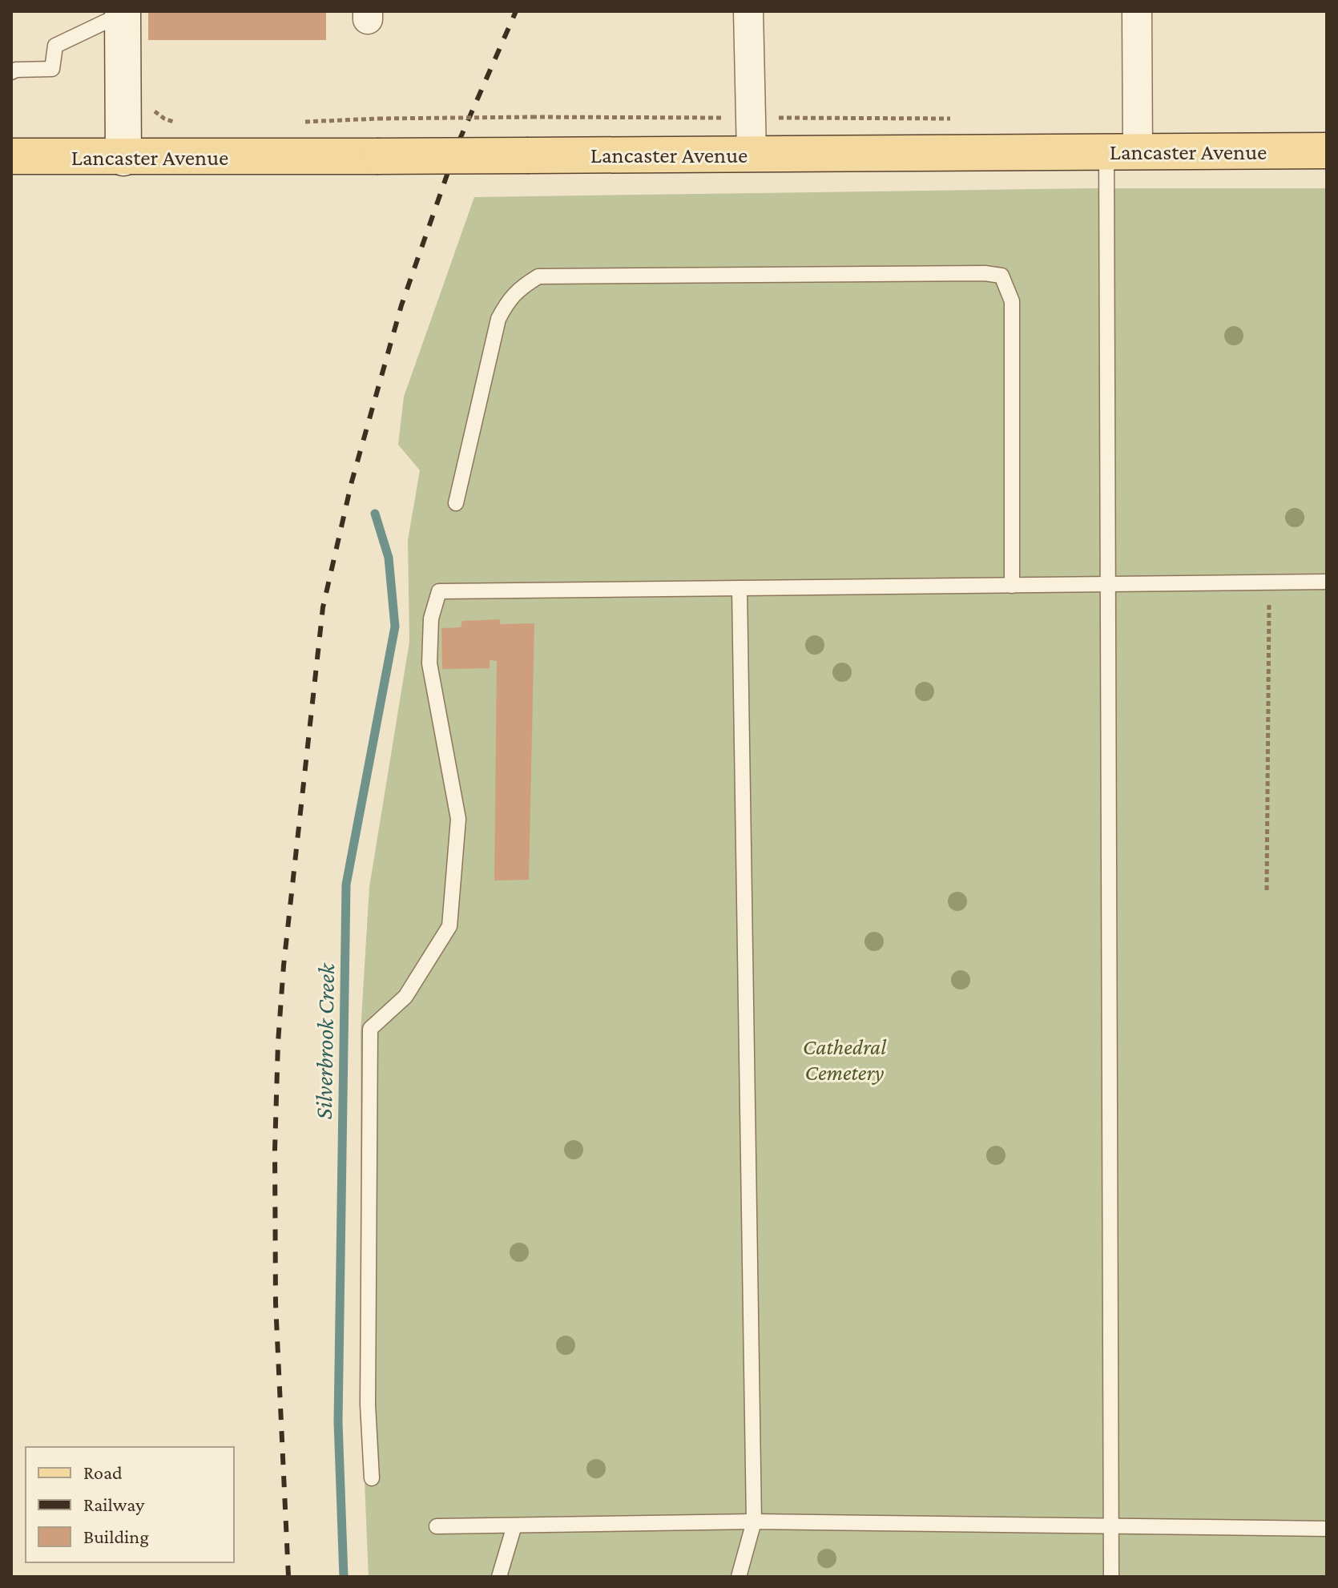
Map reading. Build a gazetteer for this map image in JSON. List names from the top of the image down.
{
  "streets": {
    "main road": ["Lancaster Avenue"]
  },
  "water": ["Silverbrook Creek"],
  "parks": ["Cathedral Cemetery"],
  "legend": ["Road", "Railway", "Building"]
}
